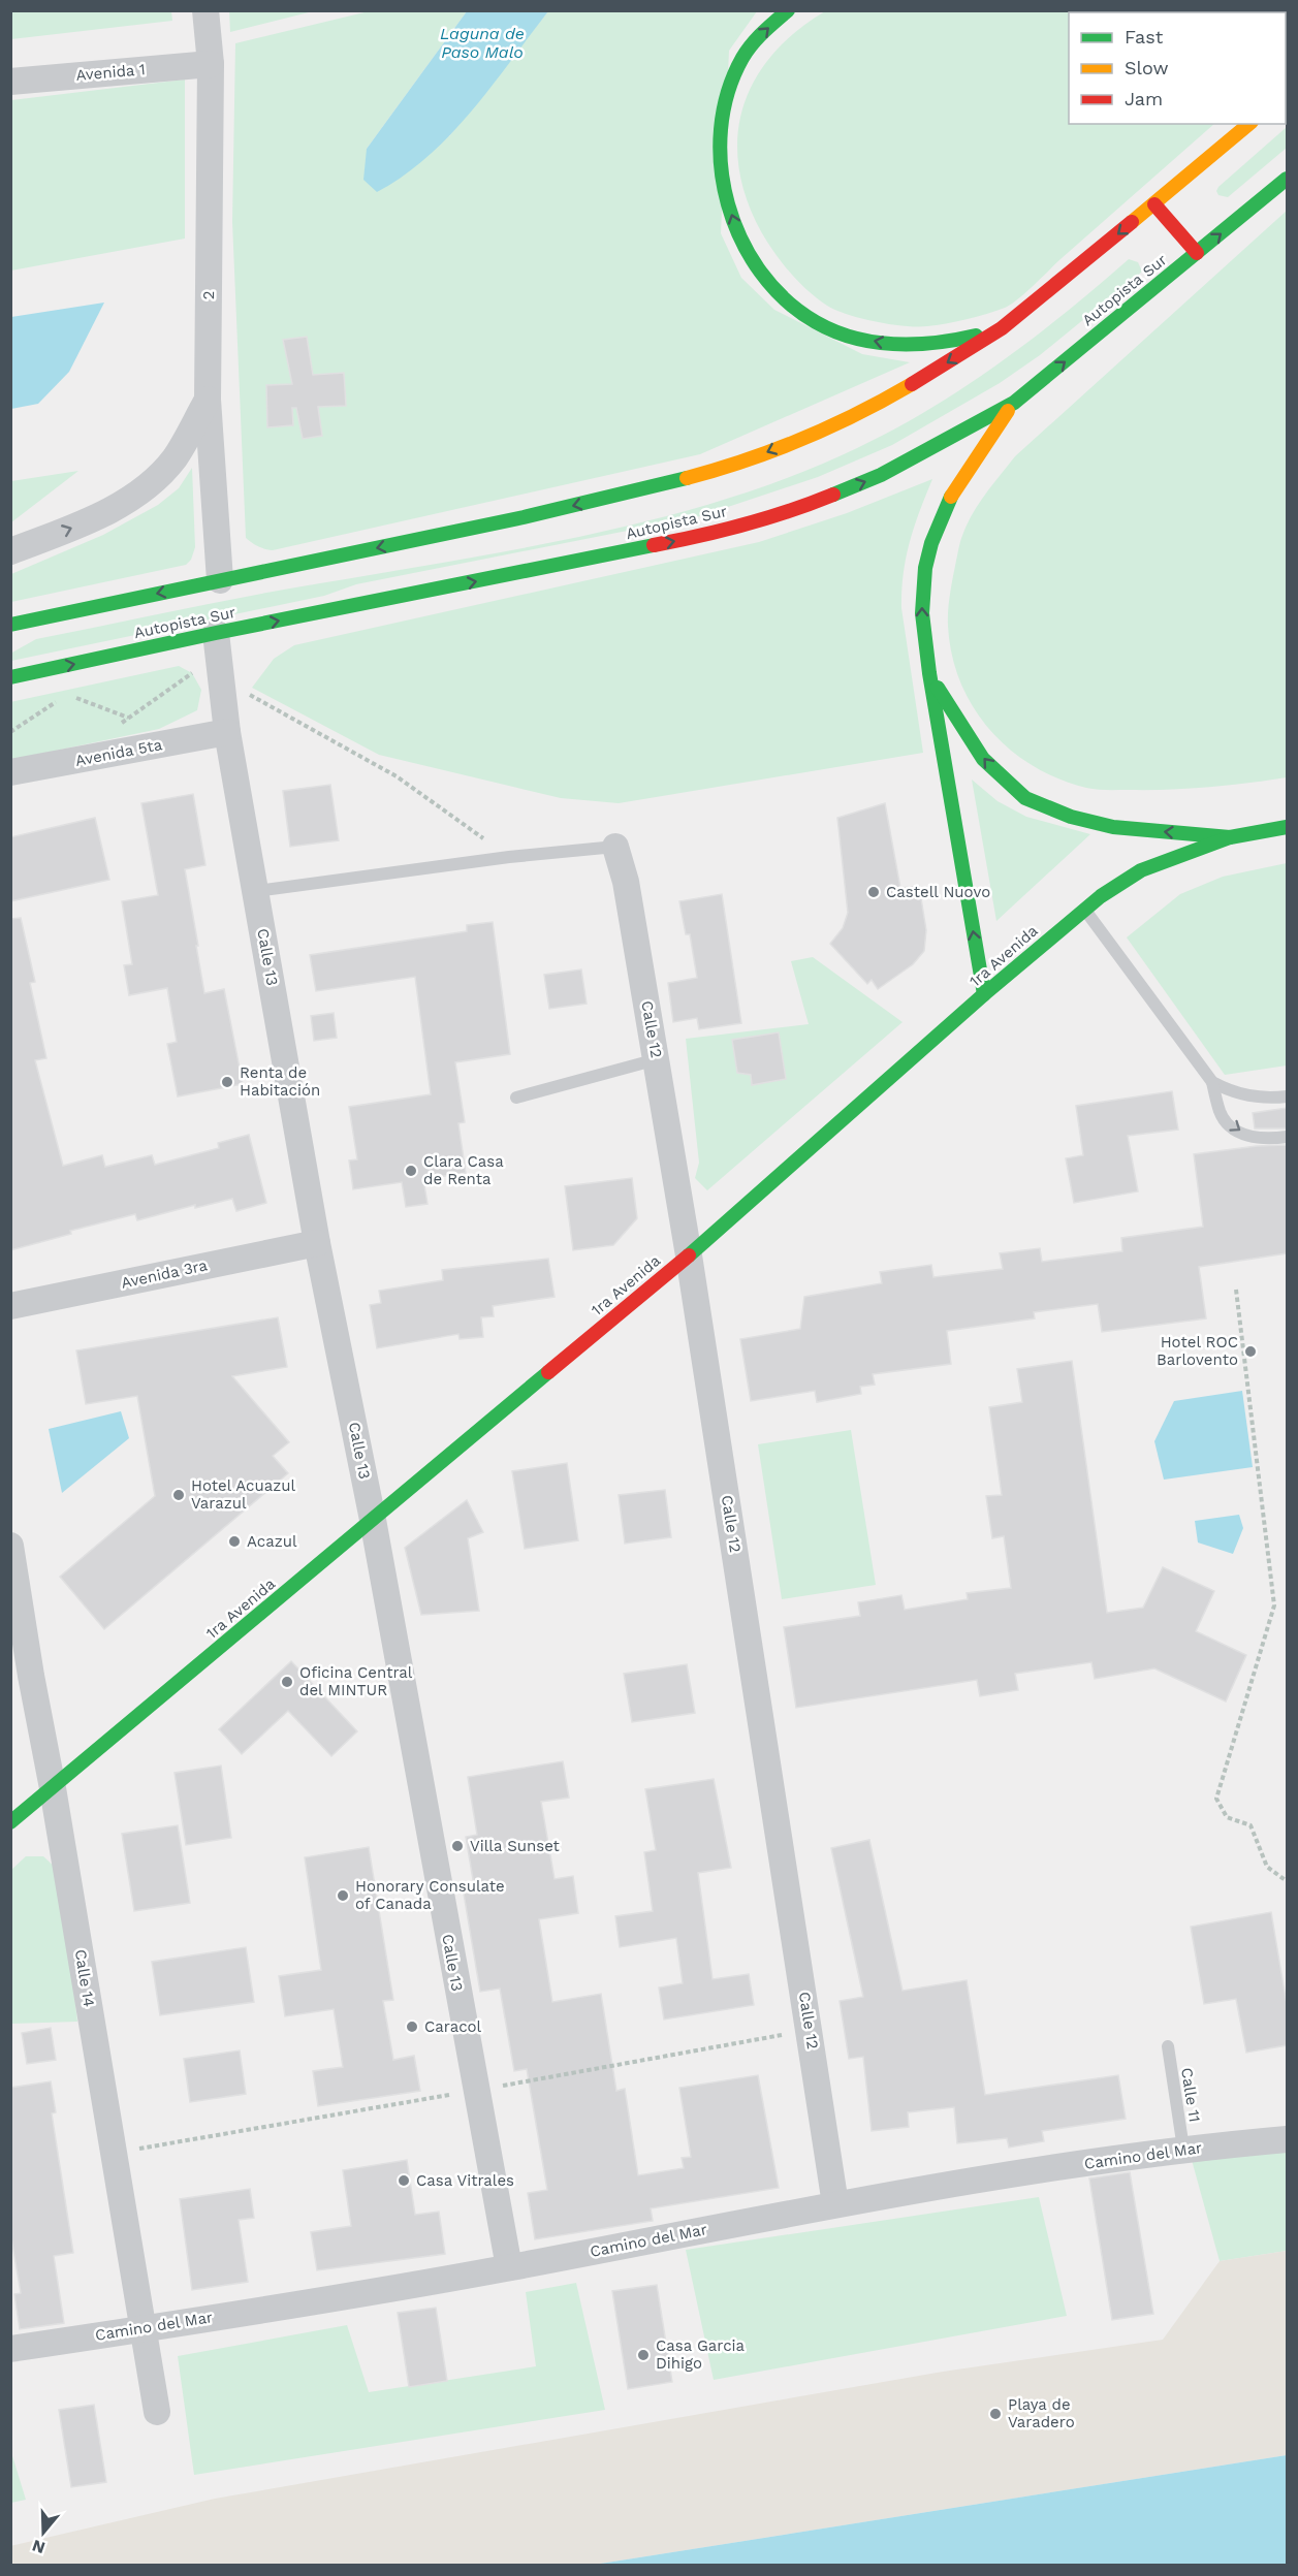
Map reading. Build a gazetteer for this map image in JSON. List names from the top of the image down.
{
  "streets": {
    "main road": ["Autopista Sur", "1ra Avenida"],
    "street": [
      "Avenida 1",
      "2",
      "Avenida 5ta",
      "Calle 13",
      "Calle 12",
      "Avenida 3ra",
      "Calle 14",
      "Camino del Mar"
    ],
    "lane": ["Calle 11"]
  },
  "crossings": [
    ["Avenida 1", "2"],
    ["Autopista Sur", "Calle 13"],
    ["Avenida 5ta", "Calle 13"],
    ["1ra Avenida", "Calle 13"],
    ["1ra Avenida", "Calle 12"],
    ["1ra Avenida", "Calle 14"],
    ["Calle 13", "Avenida 3ra"],
    ["Calle 13", "Camino del Mar"],
    ["Calle 12", "Camino del Mar"],
    ["Calle 14", "Camino del Mar"],
    ["Calle 11", "Camino del Mar"]
  ],
  "water": ["Laguna de Paso Malo"],
  "places": [
    "Castell Nuovo",
    "Renta de Habitación",
    "Clara Casa de Renta",
    "Hotel ROC Barlovento",
    "Hotel Acuazul Varazul",
    "Acazul",
    "Oficina Central del MINTUR",
    "Villa Sunset",
    "Honorary Consulate of Canada",
    "Caracol",
    "Casa Vitrales",
    "Casa Garcia Dihigo",
    "Playa de Varadero"
  ],
  "legend": ["Fast", "Slow", "Jam"],
  "north": "bottom"
}
